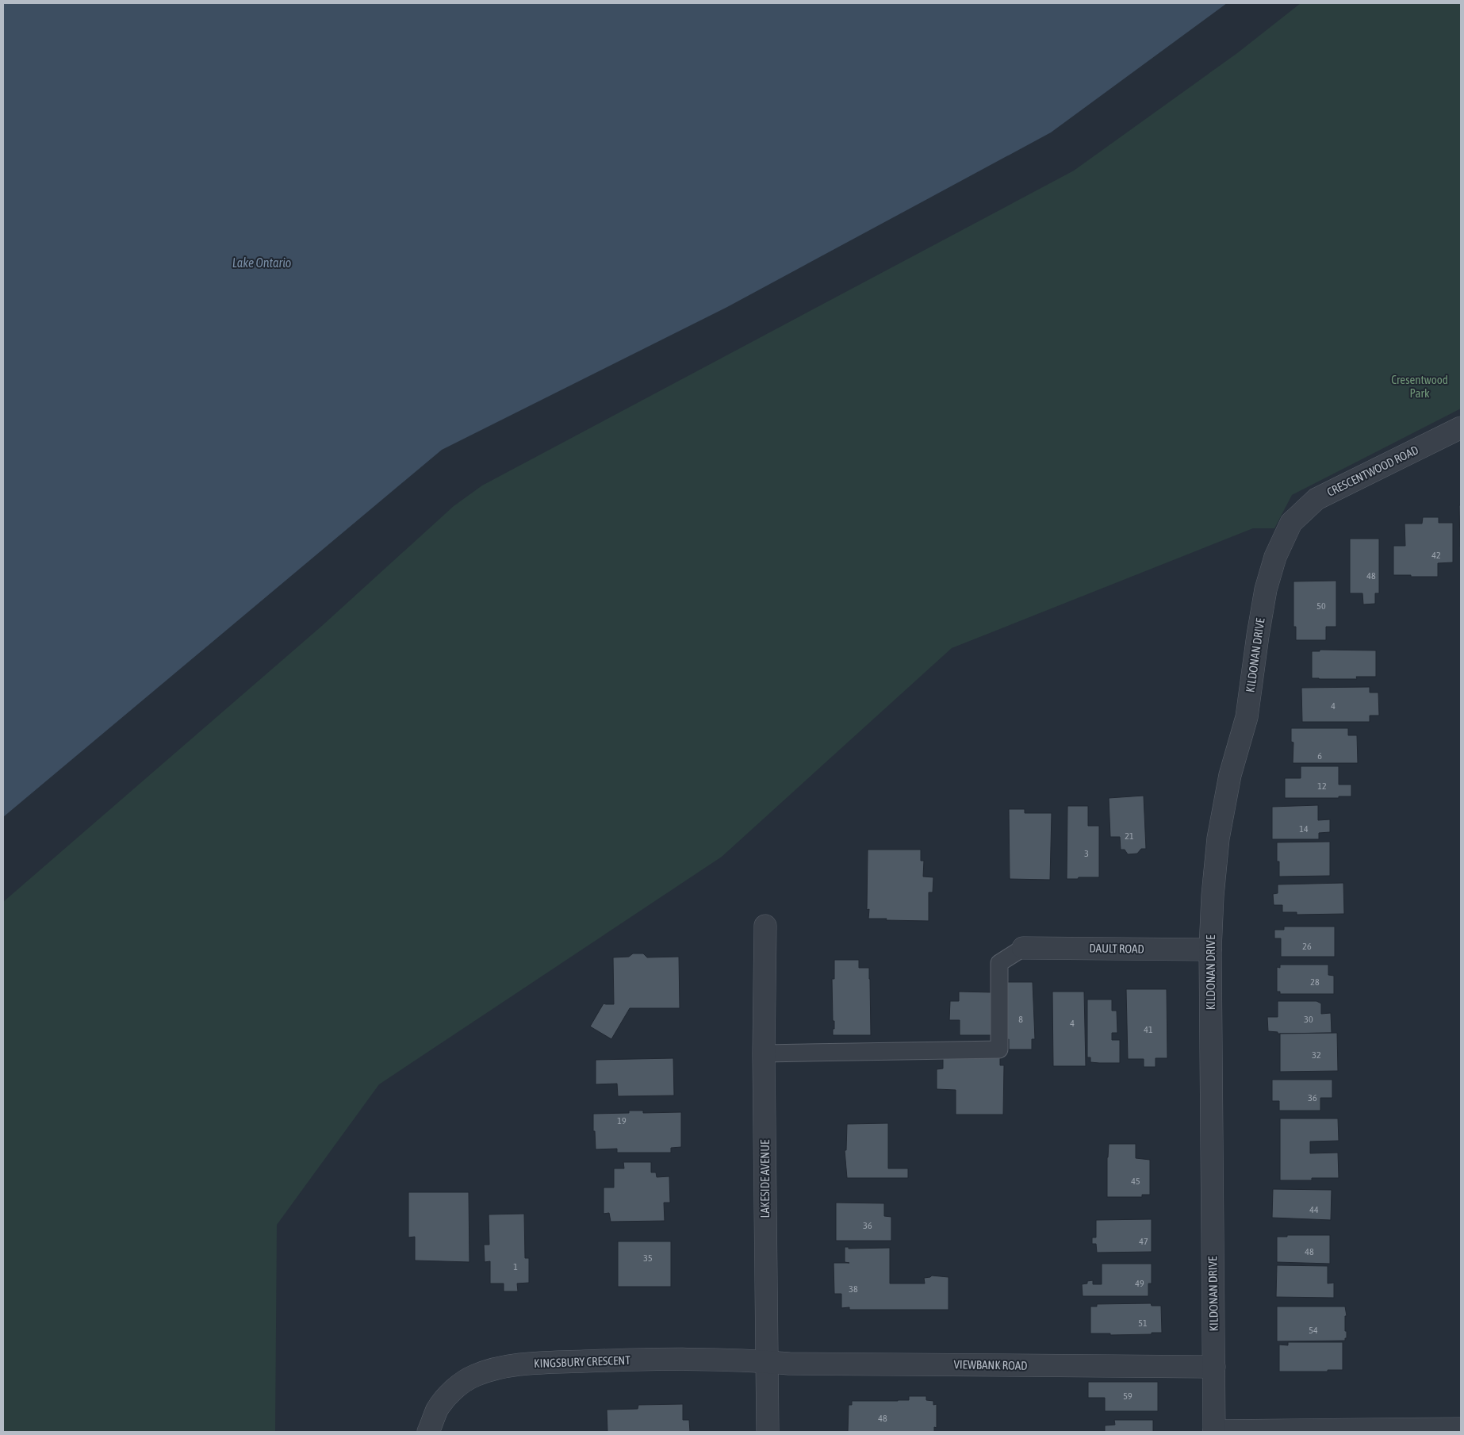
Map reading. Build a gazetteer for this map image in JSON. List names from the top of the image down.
{
  "streets": {
    "street": [
      "CRESCENTWOOD ROAD",
      "KILDONAN DRIVE",
      "DAULT ROAD",
      "LAKESIDE AVENUE",
      "KINGSBURY CRESCENT",
      "VIEWBANK ROAD"
    ]
  },
  "crossings": [
    ["CRESCENTWOOD ROAD", "KILDONAN DRIVE"],
    ["KILDONAN DRIVE", "DAULT ROAD"],
    ["KILDONAN DRIVE", "VIEWBANK ROAD"],
    ["LAKESIDE AVENUE", "KINGSBURY CRESCENT"],
    ["LAKESIDE AVENUE", "VIEWBANK ROAD"],
    ["KINGSBURY CRESCENT", "VIEWBANK ROAD"]
  ],
  "water": ["Lake Ontario"],
  "parks": ["Cresentwood Park"],
  "house_numbers": [
    "42",
    "48",
    "50",
    "4",
    "6",
    "12",
    "14",
    "21",
    "3",
    "26",
    "28",
    "8",
    "30",
    "4",
    "41",
    "32",
    "36",
    "19",
    "45",
    "44",
    "36",
    "47",
    "48",
    "35",
    "1",
    "49",
    "38",
    "51",
    "54",
    "59",
    "48"
  ]
}
